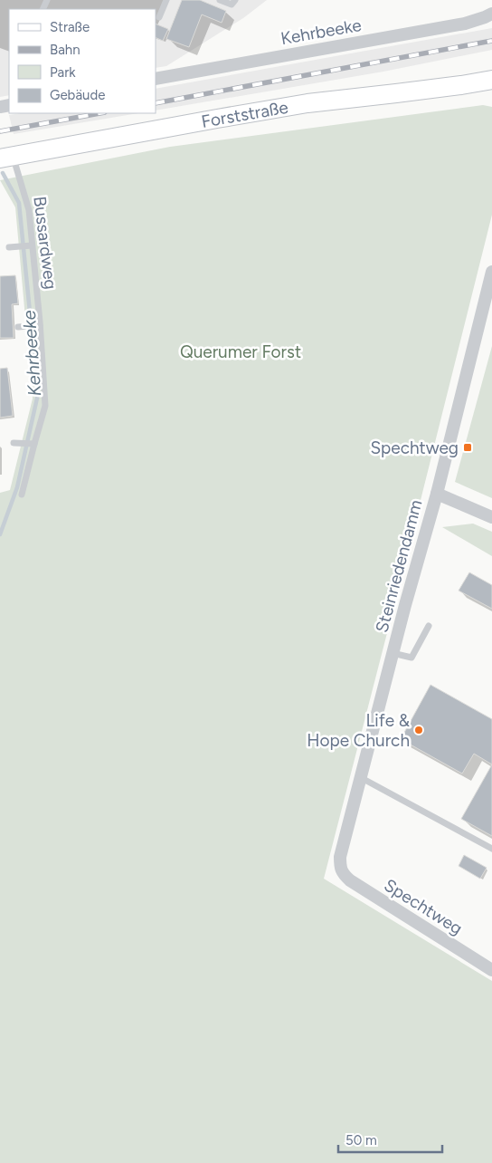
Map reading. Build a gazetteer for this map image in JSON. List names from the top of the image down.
{
  "streets": {
    "main road": ["Forststraße"],
    "street": ["Kehrbeeke", "Steinriedendamm", "Spechtweg"],
    "lane": ["Bussardweg"]
  },
  "crossings": [
    ["Forststraße", "Bussardweg"],
    ["Steinriedendamm", "Spechtweg"]
  ],
  "water": ["Kehrbeeke"],
  "parks": ["Querumer Forst"],
  "places": {
    "transit": ["Spechtweg"],
    "other": ["Life & Hope Church"]
  },
  "legend": [
    "Straße",
    "Bahn",
    "Park",
    "Gebäude"
  ],
  "scale_bar": "50 m"
}
